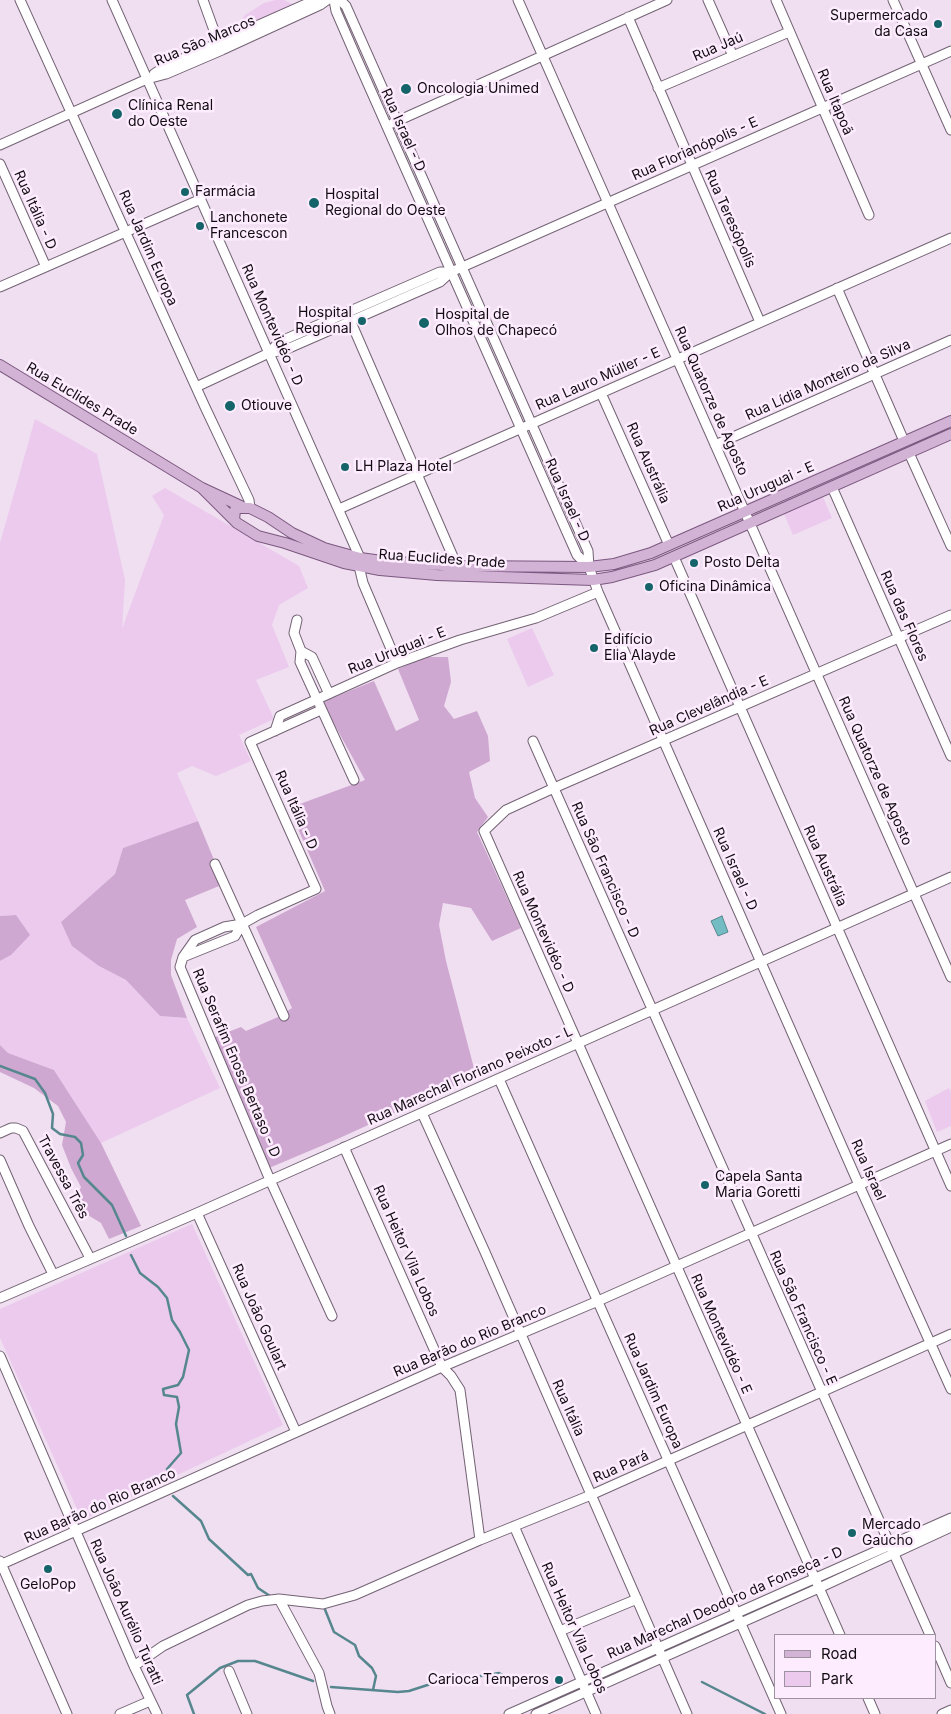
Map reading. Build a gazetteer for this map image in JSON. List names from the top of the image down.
{
  "streets": {
    "main road": ["Rua Euclides Prade", "Rua Uruguai - E"],
    "street": [
      "Rua São Marcos",
      "Rua Jaú",
      "Rua Itapoã",
      "Rua Israel - D",
      "Rua Florianópolis - E",
      "Rua Itália - D",
      "Rua Teresópolis",
      "Rua Jardim Europa",
      "Rua Montevidéo - D",
      "Rua Lauro Müller - E",
      "Rua Lídia Monteiro da Silva",
      "Rua Quatorze de Agosto",
      "Rua Austrália",
      "Rua das Flores",
      "Rua Clevelândia - E",
      "Rua São Francisco - D",
      "Rua Serafim Enoss Bertaso - D",
      "Rua Marechal Floriano Peixoto - L",
      "Rua Israel",
      "Travessa Três",
      "Rua Heitor Vila Lobos",
      "Rua João Goulart",
      "Rua São Francisco - E",
      "Rua Montevidéo - E",
      "Rua Barão do Rio Branco",
      "Rua Itália",
      "Rua Pará",
      "Rua Marechal Deodoro da Fonseca - D",
      "Rua João Aurélio Turatti"
    ]
  },
  "crossings": [
    ["Rua São Marcos", "Rua Jardim Europa"],
    ["Rua São Marcos", "Rua Montevidéo - D"],
    ["Rua Jaú", "Rua Itapoã"],
    ["Rua Jaú", "Rua Teresópolis"],
    ["Rua Itapoã", "Rua Florianópolis - E"],
    ["Rua Israel - D", "Rua Florianópolis - E"],
    ["Rua Israel - D", "Rua Lauro Müller - E"],
    ["Rua Israel - D", "Rua Euclides Prade"],
    ["Rua Israel - D", "Rua Uruguai - E"],
    ["Rua Israel - D", "Rua Clevelândia - E"],
    ["Rua Israel - D", "Rua Marechal Floriano Peixoto - L"],
    ["Rua Israel - D", "Rua Israel"],
    ["Rua Florianópolis - E", "Rua Teresópolis"],
    ["Rua Florianópolis - E", "Rua Jardim Europa"],
    ["Rua Florianópolis - E", "Rua Montevidéo - D"],
    ["Rua Florianópolis - E", "Rua Quatorze de Agosto"],
    ["Rua Itália - D", "Rua Uruguai - E"],
    ["Rua Itália - D", "Rua Serafim Enoss Bertaso - D"],
    ["Rua Teresópolis", "Rua Lauro Müller - E"],
    ["Rua Jardim Europa", "Rua Euclides Prade"],
    ["Rua Jardim Europa", "Rua Marechal Floriano Peixoto - L"],
    ["Rua Jardim Europa", "Rua Barão do Rio Branco"],
    ["Rua Jardim Europa", "Rua Pará"],
    ["Rua Jardim Europa", "Rua Marechal Deodoro da Fonseca - D"],
    ["Rua Montevidéo - D", "Rua Lauro Müller - E"],
    ["Rua Montevidéo - D", "Rua Euclides Prade"],
    ["Rua Montevidéo - D", "Rua Uruguai - E"],
    ["Rua Montevidéo - D", "Rua Clevelândia - E"],
    ["Rua Montevidéo - D", "Rua Marechal Floriano Peixoto - L"],
    ["Rua Montevidéo - D", "Rua Montevidéo - E"],
    ["Rua Lauro Müller - E", "Rua Quatorze de Agosto"],
    ["Rua Lauro Müller - E", "Rua Austrália"],
    ["Rua Lídia Monteiro da Silva", "Rua Quatorze de Agosto"],
    ["Rua Euclides Prade", "Rua Uruguai - E"],
    ["Rua Quatorze de Agosto", "Rua Uruguai - E"],
    ["Rua Quatorze de Agosto", "Rua Clevelândia - E"],
    ["Rua Quatorze de Agosto", "Rua Marechal Floriano Peixoto - L"],
    ["Rua Austrália", "Rua Uruguai - E"],
    ["Rua Austrália", "Rua Clevelândia - E"],
    ["Rua Austrália", "Rua Marechal Floriano Peixoto - L"],
    ["Rua Austrália", "Rua Barão do Rio Branco"],
    ["Rua Uruguai - E", "Rua das Flores"],
    ["Rua das Flores", "Rua Clevelândia - E"],
    ["Rua Clevelândia - E", "Rua São Francisco - D"],
    ["Rua São Francisco - D", "Rua Marechal Floriano Peixoto - L"],
    ["Rua São Francisco - D", "Rua São Francisco - E"],
    ["Rua Serafim Enoss Bertaso - D", "Rua Marechal Floriano Peixoto - L"],
    ["Rua Marechal Floriano Peixoto - L", "Rua Israel"],
    ["Rua Marechal Floriano Peixoto - L", "Travessa Três"],
    ["Rua Marechal Floriano Peixoto - L", "Rua Heitor Vila Lobos"],
    ["Rua Marechal Floriano Peixoto - L", "Rua João Goulart"],
    ["Rua Marechal Floriano Peixoto - L", "Rua São Francisco - E"],
    ["Rua Marechal Floriano Peixoto - L", "Rua Montevidéo - E"],
    ["Rua Marechal Floriano Peixoto - L", "Rua Itália"],
    ["Rua Israel", "Rua Barão do Rio Branco"],
    ["Rua Israel", "Rua Pará"],
    ["Rua Heitor Vila Lobos", "Rua Barão do Rio Branco"],
    ["Rua Heitor Vila Lobos", "Rua Pará"],
    ["Rua Heitor Vila Lobos", "Rua Marechal Deodoro da Fonseca - D"],
    ["Rua João Goulart", "Rua Barão do Rio Branco"],
    ["Rua São Francisco - E", "Rua Barão do Rio Branco"],
    ["Rua São Francisco - E", "Rua Pará"],
    ["Rua São Francisco - E", "Rua Marechal Deodoro da Fonseca - D"],
    ["Rua Montevidéo - E", "Rua Barão do Rio Branco"],
    ["Rua Montevidéo - E", "Rua Pará"],
    ["Rua Montevidéo - E", "Rua Marechal Deodoro da Fonseca - D"],
    ["Rua Barão do Rio Branco", "Rua Itália"],
    ["Rua Barão do Rio Branco", "Rua João Aurélio Turatti"],
    ["Rua Itália", "Rua Pará"],
    ["Rua Itália", "Rua Marechal Deodoro da Fonseca - D"],
    ["Rua Pará", "Rua João Aurélio Turatti"]
  ],
  "places": [
    "Supermercado da Casa",
    "Oncologia Unimed",
    "Clínica Renal do Oeste",
    "Farmácia",
    "Hospital Regional do Oeste",
    "Lanchonete Francescon",
    "Hospital Regional",
    "Hospital de Olhos de Chapecó",
    "Otiouve",
    "LH Plaza Hotel",
    "Posto Delta",
    "Oficina Dinâmica",
    "Edifício Elia Alayde",
    "Capela Santa Maria Goretti",
    "Mercado Gaúcho",
    "GeloPop",
    "Carioca Temperos"
  ],
  "legend": ["Road", "Park"]
}
